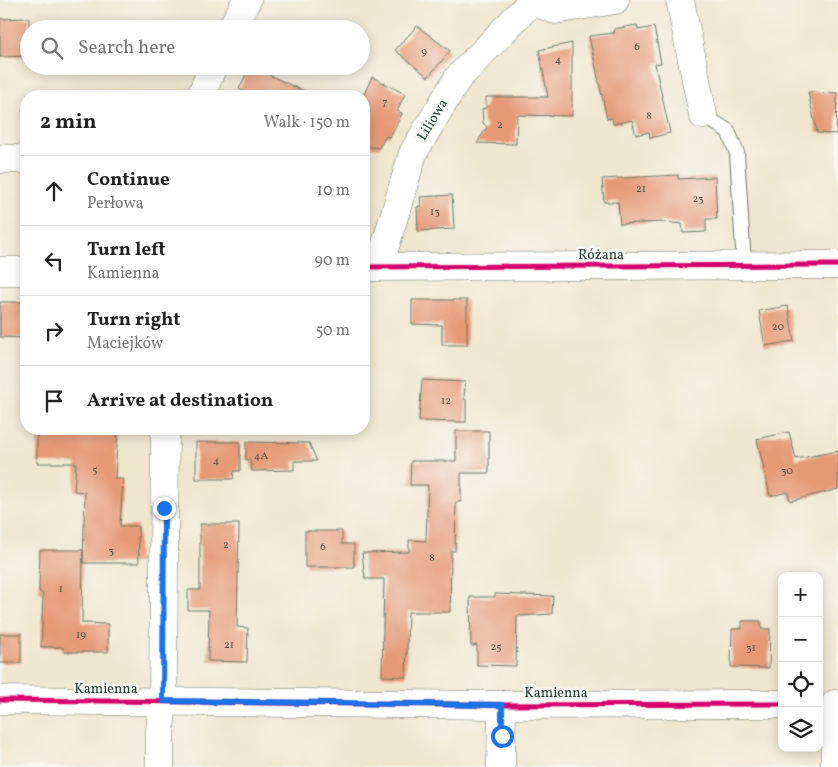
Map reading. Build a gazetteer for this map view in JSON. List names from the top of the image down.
{
  "streets": {
    "street": ["Liliowa", "Różana", "Kamienna"]
  },
  "crossings": [
    ["Liliowa", "Różana"]
  ],
  "house_numbers": [
    "6",
    "9",
    "4",
    "7",
    "8",
    "2",
    "21",
    "23",
    "13",
    "20",
    "12",
    "4A",
    "4",
    "5",
    "30",
    "2",
    "6",
    "3",
    "8",
    "1",
    "19",
    "21",
    "25",
    "31"
  ],
  "page": {
    "search": "Search here",
    "heading": ["2 min", "Walk · 150 m"],
    "list": [
      ["Continue", "Perłowa", "10 m"],
      ["Turn left", "Kamienna", "90 m"],
      ["Turn right", "Maciejków", "50 m"],
      "Arrive at destination"
    ],
    "map_buttons": ["+", "−"]
  }
}
